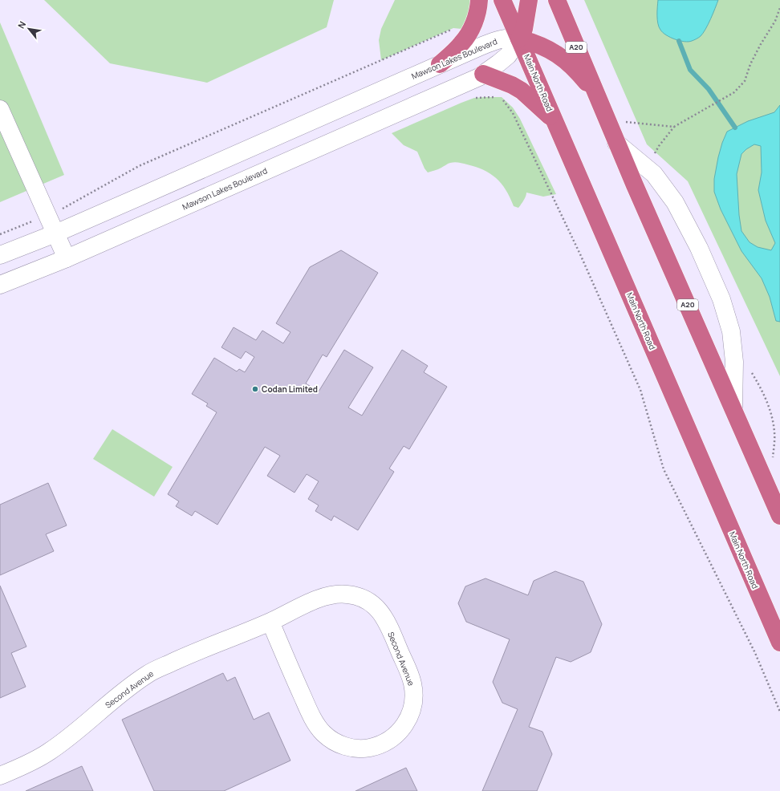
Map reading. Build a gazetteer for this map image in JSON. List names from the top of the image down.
{
  "streets": {
    "highway": ["A20", "Main North Road"],
    "street": ["Mawson Lakes Boulevard", "Second Avenue"]
  },
  "crossings": [
    ["Mawson Lakes Boulevard", "Main North Road"]
  ],
  "places": ["Codan Limited"],
  "north": "top left"
}
